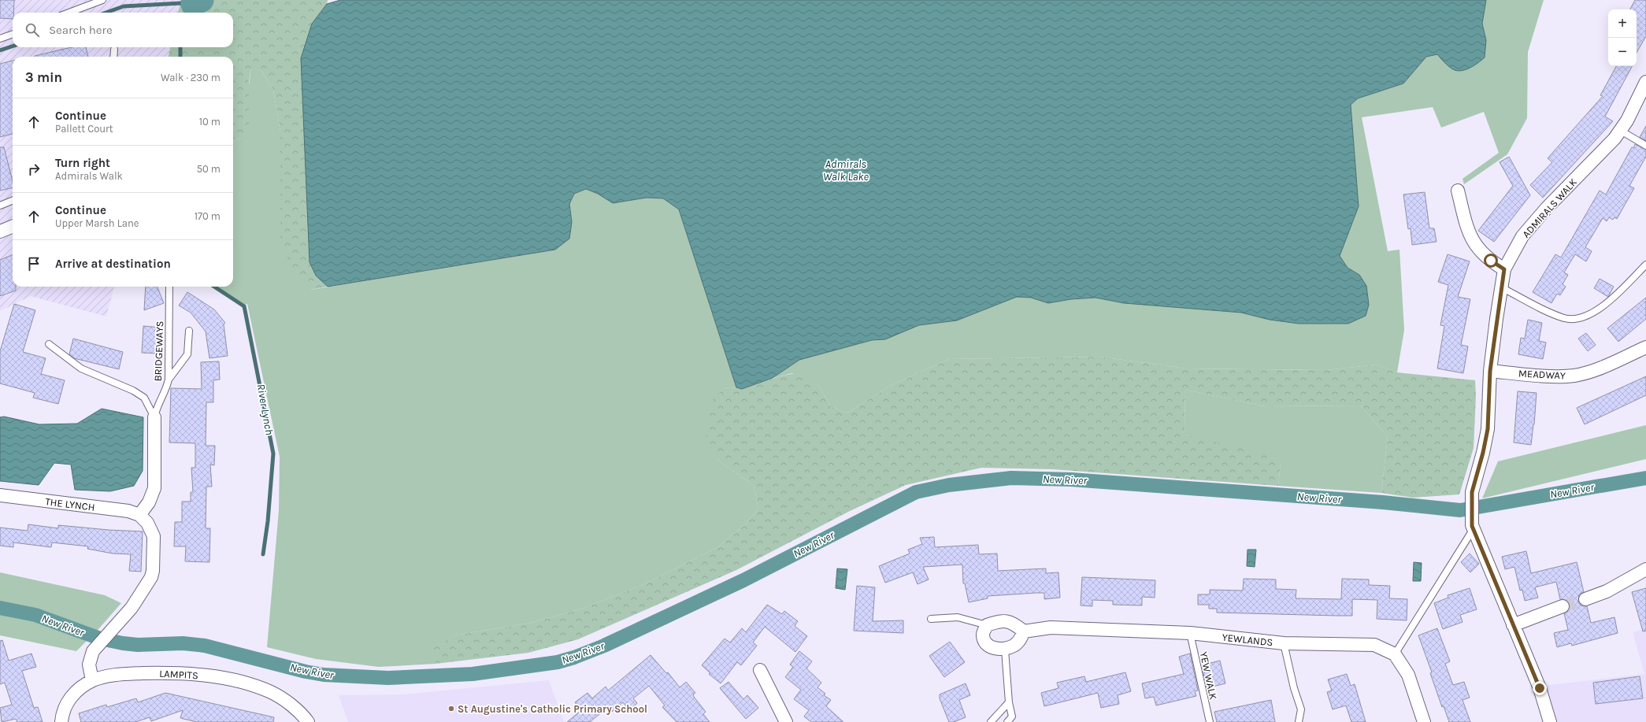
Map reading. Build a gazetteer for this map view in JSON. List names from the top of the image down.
{
  "streets": {
    "street": [
      "ADMIRALS WALK",
      "MEADWAY",
      "THE LYNCH",
      "YEWLANDS",
      "LAMPITS"
    ],
    "lane": ["BRIDGEWAYS", "YEW WALK"]
  },
  "crossings": [
    ["ADMIRALS WALK", "MEADWAY"],
    ["YEWLANDS", "YEW WALK"]
  ],
  "water": ["Admirals Walk Lake", "River Lynch", "New River"],
  "places": ["St Augustine's Catholic Primary School"],
  "page": {
    "map_buttons": ["+", "−"],
    "search": "Search here",
    "heading": ["3 min", "Walk · 230 m"],
    "list": [
      ["Continue", "Pallett Court", "10 m"],
      ["Turn right", "Admirals Walk", "50 m"],
      ["Continue", "Upper Marsh Lane", "170 m"],
      "Arrive at destination"
    ]
  }
}
